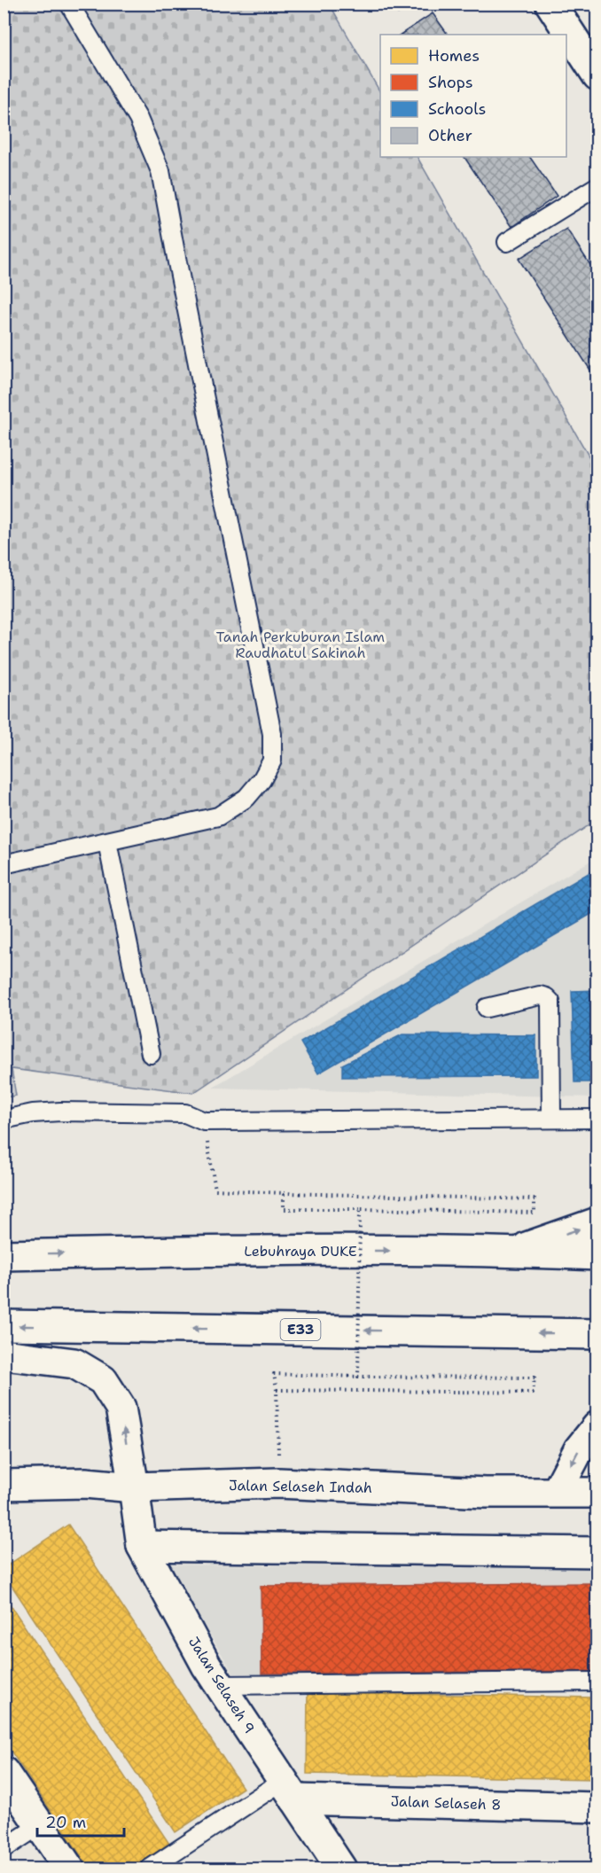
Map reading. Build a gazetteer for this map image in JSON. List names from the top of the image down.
{
  "streets": {
    "main road": [
      "Lebuhraya DUKE",
      "E33",
      "Jalan Selaseh Indah",
      "Jalan Selaseh 9",
      "Jalan Selaseh 8"
    ]
  },
  "crossings": [
    ["Jalan Selaseh Indah", "Jalan Selaseh 9"],
    ["Jalan Selaseh 9", "Jalan Selaseh 8"]
  ],
  "parks": ["Tanah Perkuburan Islam Raudhatul Sakinah"],
  "legend": [
    "Homes",
    "Shops",
    "Schools",
    "Other"
  ],
  "scale_bar": "20 m"
}
